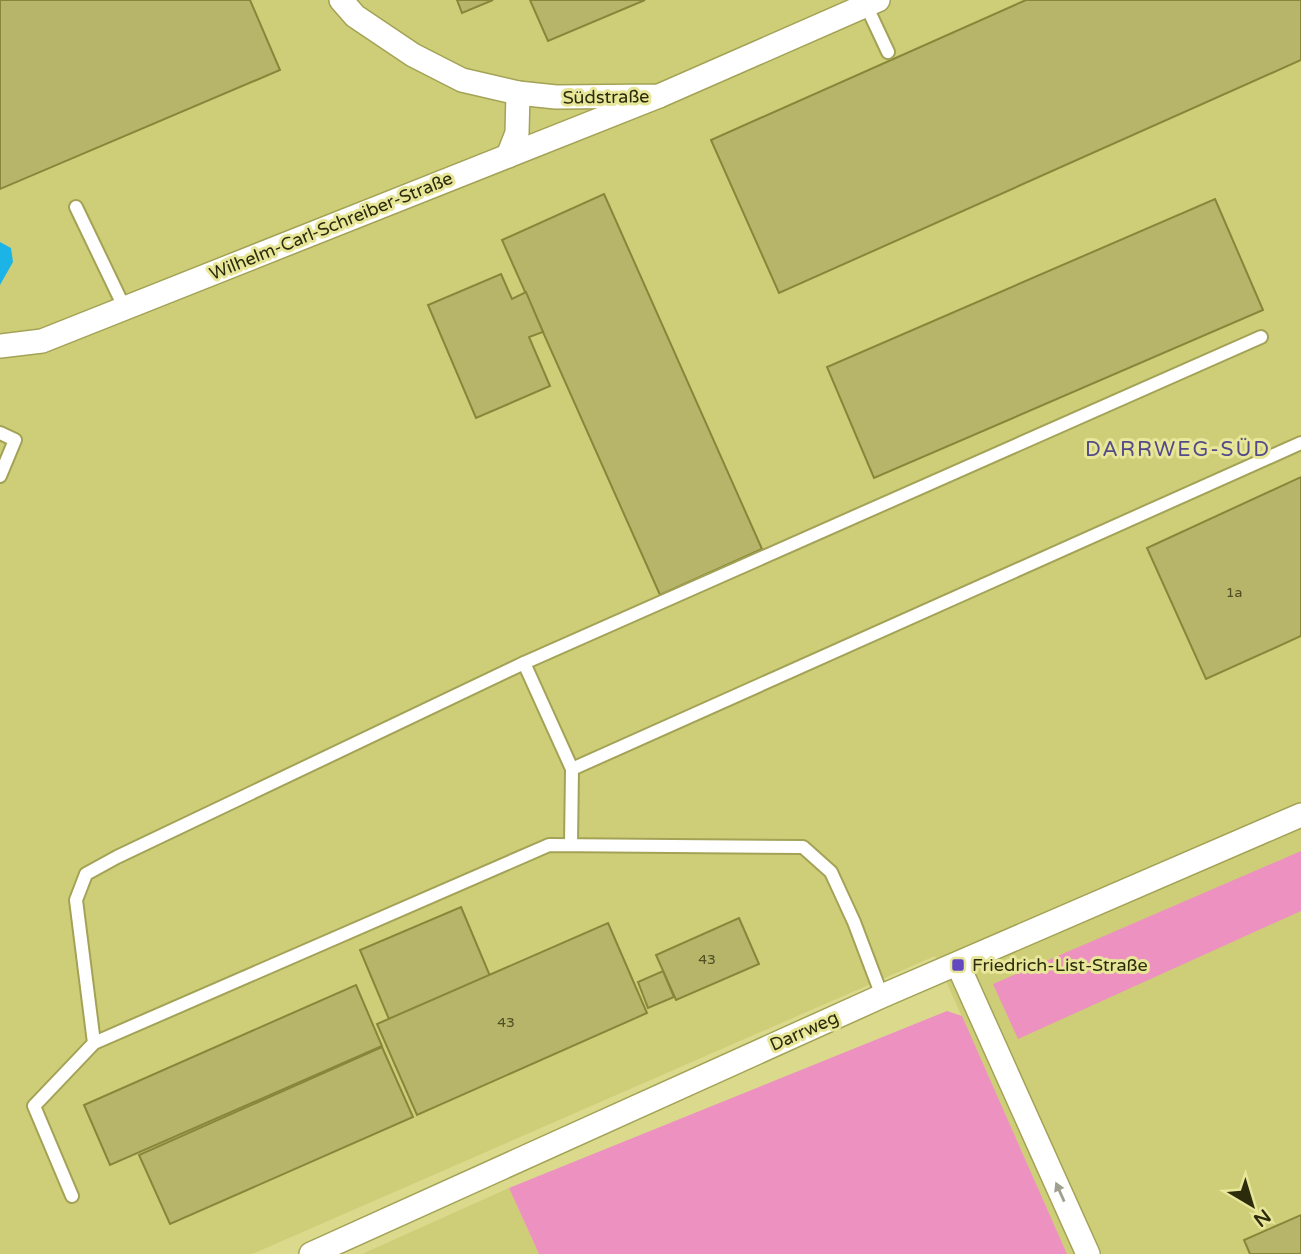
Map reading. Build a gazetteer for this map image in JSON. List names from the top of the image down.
{
  "streets": {
    "street": ["Südstraße", "Wilhelm-Carl-Schreiber-Straße", "Darrweg"]
  },
  "crossings": [
    ["Südstraße", "Wilhelm-Carl-Schreiber-Straße"]
  ],
  "districts": ["DARRWEG-SÜD"],
  "places": {
    "transit": ["Friedrich-List-Straße"]
  },
  "house_numbers": ["1a", "43", "43"],
  "north": "bottom right"
}
